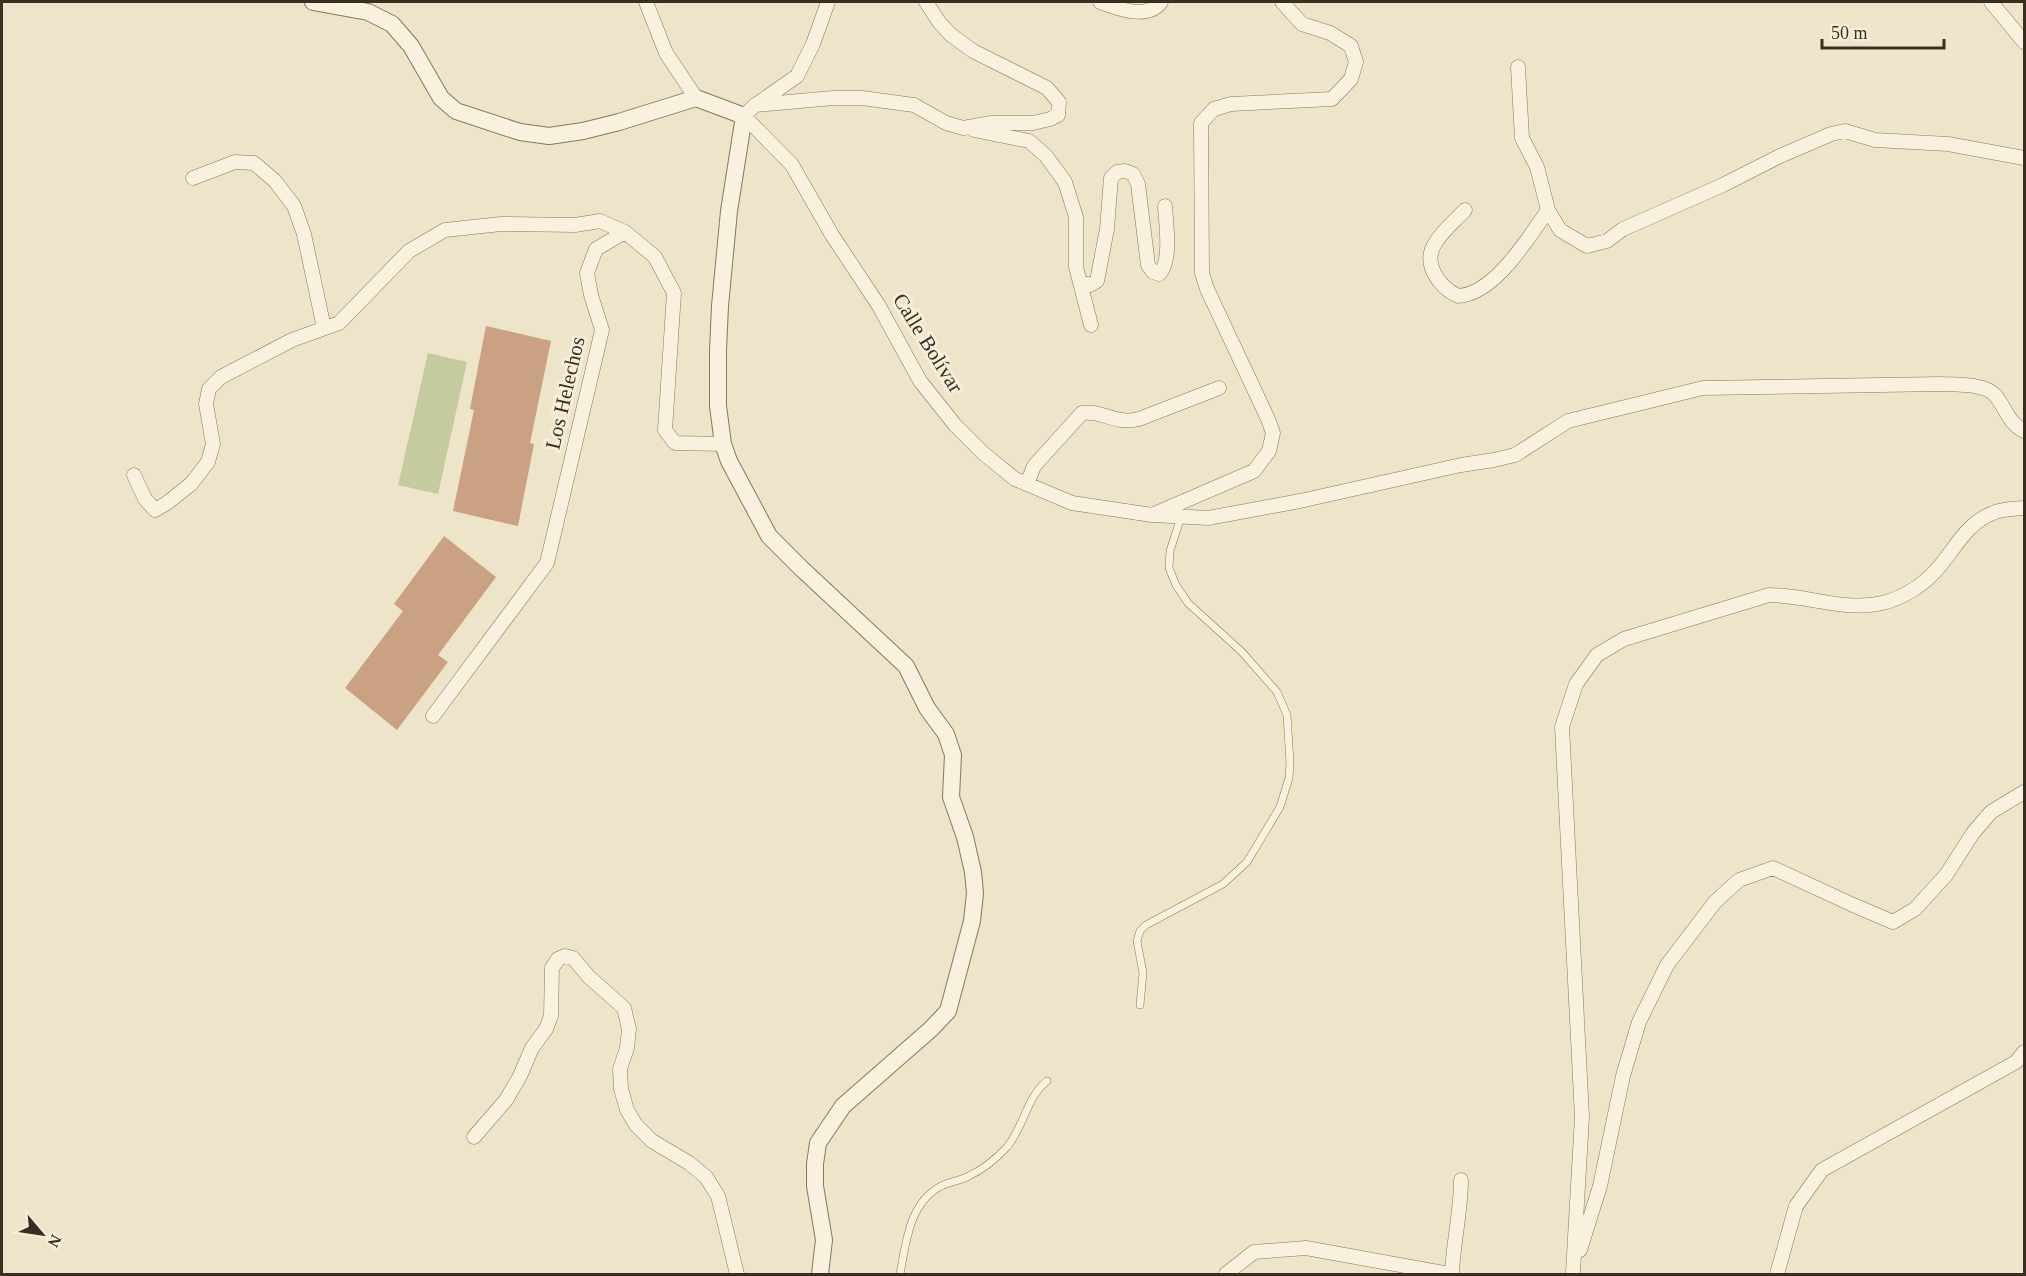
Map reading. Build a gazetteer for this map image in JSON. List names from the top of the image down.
{
  "streets": {
    "street": ["Calle Bolívar", "Los Helechos"]
  },
  "scale_bar": "50 m",
  "north": "bottom right"
}
